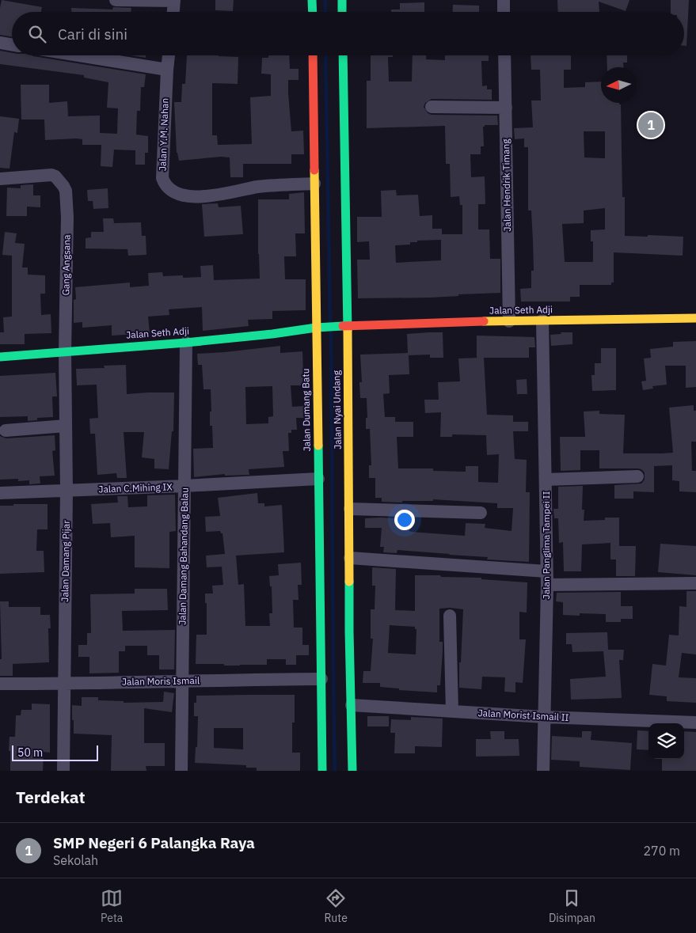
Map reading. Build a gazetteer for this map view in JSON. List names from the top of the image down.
{
  "streets": {
    "street": [
      "Jalan Y.M. Nahan",
      "Jalan Hendrik Timang",
      "Gang Angsana",
      "Jalan Seth Adji",
      "Jalan Dumang Batu",
      "Jalan Nyai Undang",
      "Jalan C.Mihing IX",
      "Jalan Panglima Tampei II",
      "Jalan Damang Bahandang Balau",
      "Jalan Damang Pijar",
      "Jalan Moris Ismail",
      "Jalan Morist Ismail II"
    ]
  },
  "crossings": [
    ["Jalan Y.M. Nahan", "Jalan Dumang Batu"],
    ["Jalan Hendrik Timang", "Jalan Seth Adji"],
    ["Gang Angsana", "Jalan Seth Adji"],
    ["Gang Angsana", "Jalan Damang Pijar"],
    ["Jalan Seth Adji", "Jalan Dumang Batu"],
    ["Jalan Seth Adji", "Jalan Nyai Undang"],
    ["Jalan Seth Adji", "Jalan Panglima Tampei II"],
    ["Jalan Seth Adji", "Jalan Damang Bahandang Balau"],
    ["Jalan Seth Adji", "Jalan Damang Pijar"],
    ["Jalan Dumang Batu", "Jalan C.Mihing IX"],
    ["Jalan Dumang Batu", "Jalan Moris Ismail"],
    ["Jalan Nyai Undang", "Jalan Morist Ismail II"],
    ["Jalan C.Mihing IX", "Jalan Damang Bahandang Balau"],
    ["Jalan C.Mihing IX", "Jalan Damang Pijar"],
    ["Jalan Panglima Tampei II", "Jalan Morist Ismail II"],
    ["Jalan Damang Bahandang Balau", "Jalan Moris Ismail"],
    ["Jalan Damang Pijar", "Jalan Moris Ismail"]
  ],
  "scale_bar": "50 m",
  "north": "left",
  "page": {
    "search": "Cari di sini",
    "pins": "1",
    "scale": "50 m",
    "heading": "Terdekat",
    "list": [
      {
        "mark": "1",
        "name": "SMP Negeri 6 Palangka Raya",
        "note": "Sekolah",
        "value": "270 m"
      }
    ],
    "nav": ["Peta", "Rute", "Disimpan"]
  }
}
